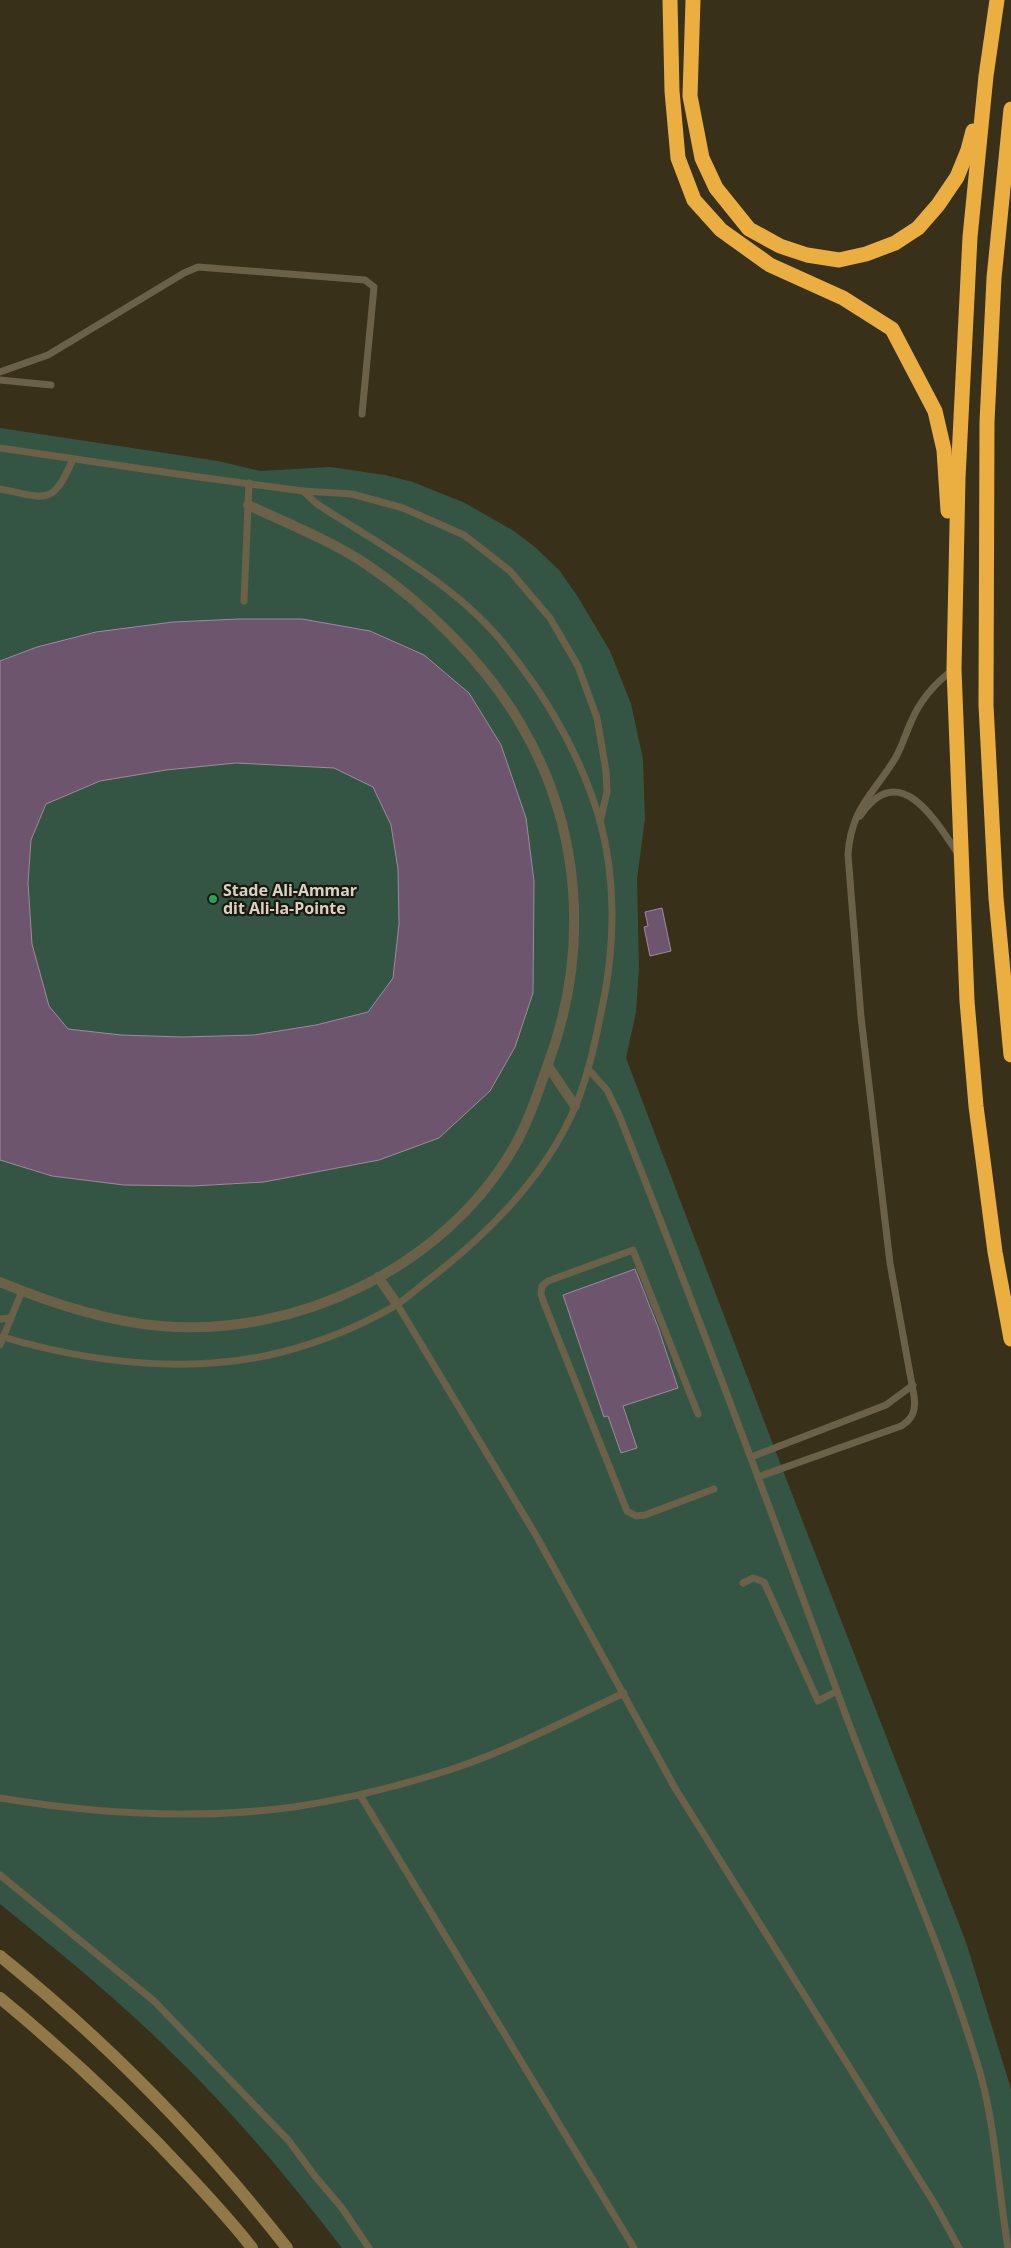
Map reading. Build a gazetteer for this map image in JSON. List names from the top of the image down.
{
  "places": ["Stade Ali-Ammar dit Ali-la-Pointe"]
}
